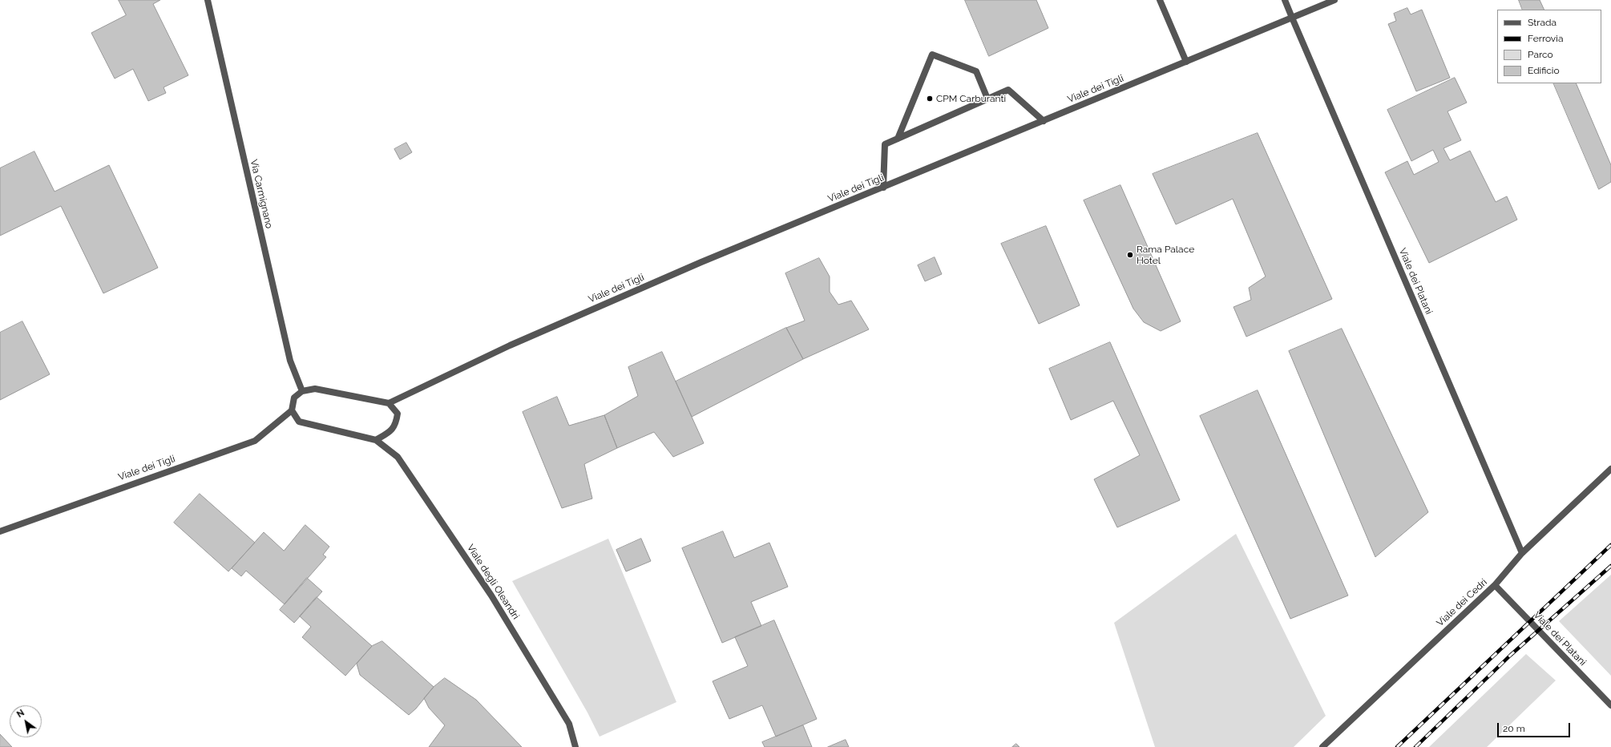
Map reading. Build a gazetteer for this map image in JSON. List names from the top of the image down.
{
  "streets": {
    "street": [
      "Viale dei Tigli",
      "Via Carmignano",
      "Viale dei Platani",
      "Viale degli Oleandri",
      "Viale dei Cedri"
    ]
  },
  "crossings": [
    ["Viale dei Tigli", "Viale dei Platani"],
    ["Viale dei Platani", "Viale dei Cedri"]
  ],
  "places": ["CPM Carburanti", "Rama Palace Hotel"],
  "legend": [
    "Strada",
    "Ferrovia",
    "Parco",
    "Edificio"
  ],
  "scale_bar": "20 m",
  "north": "top left"
}
